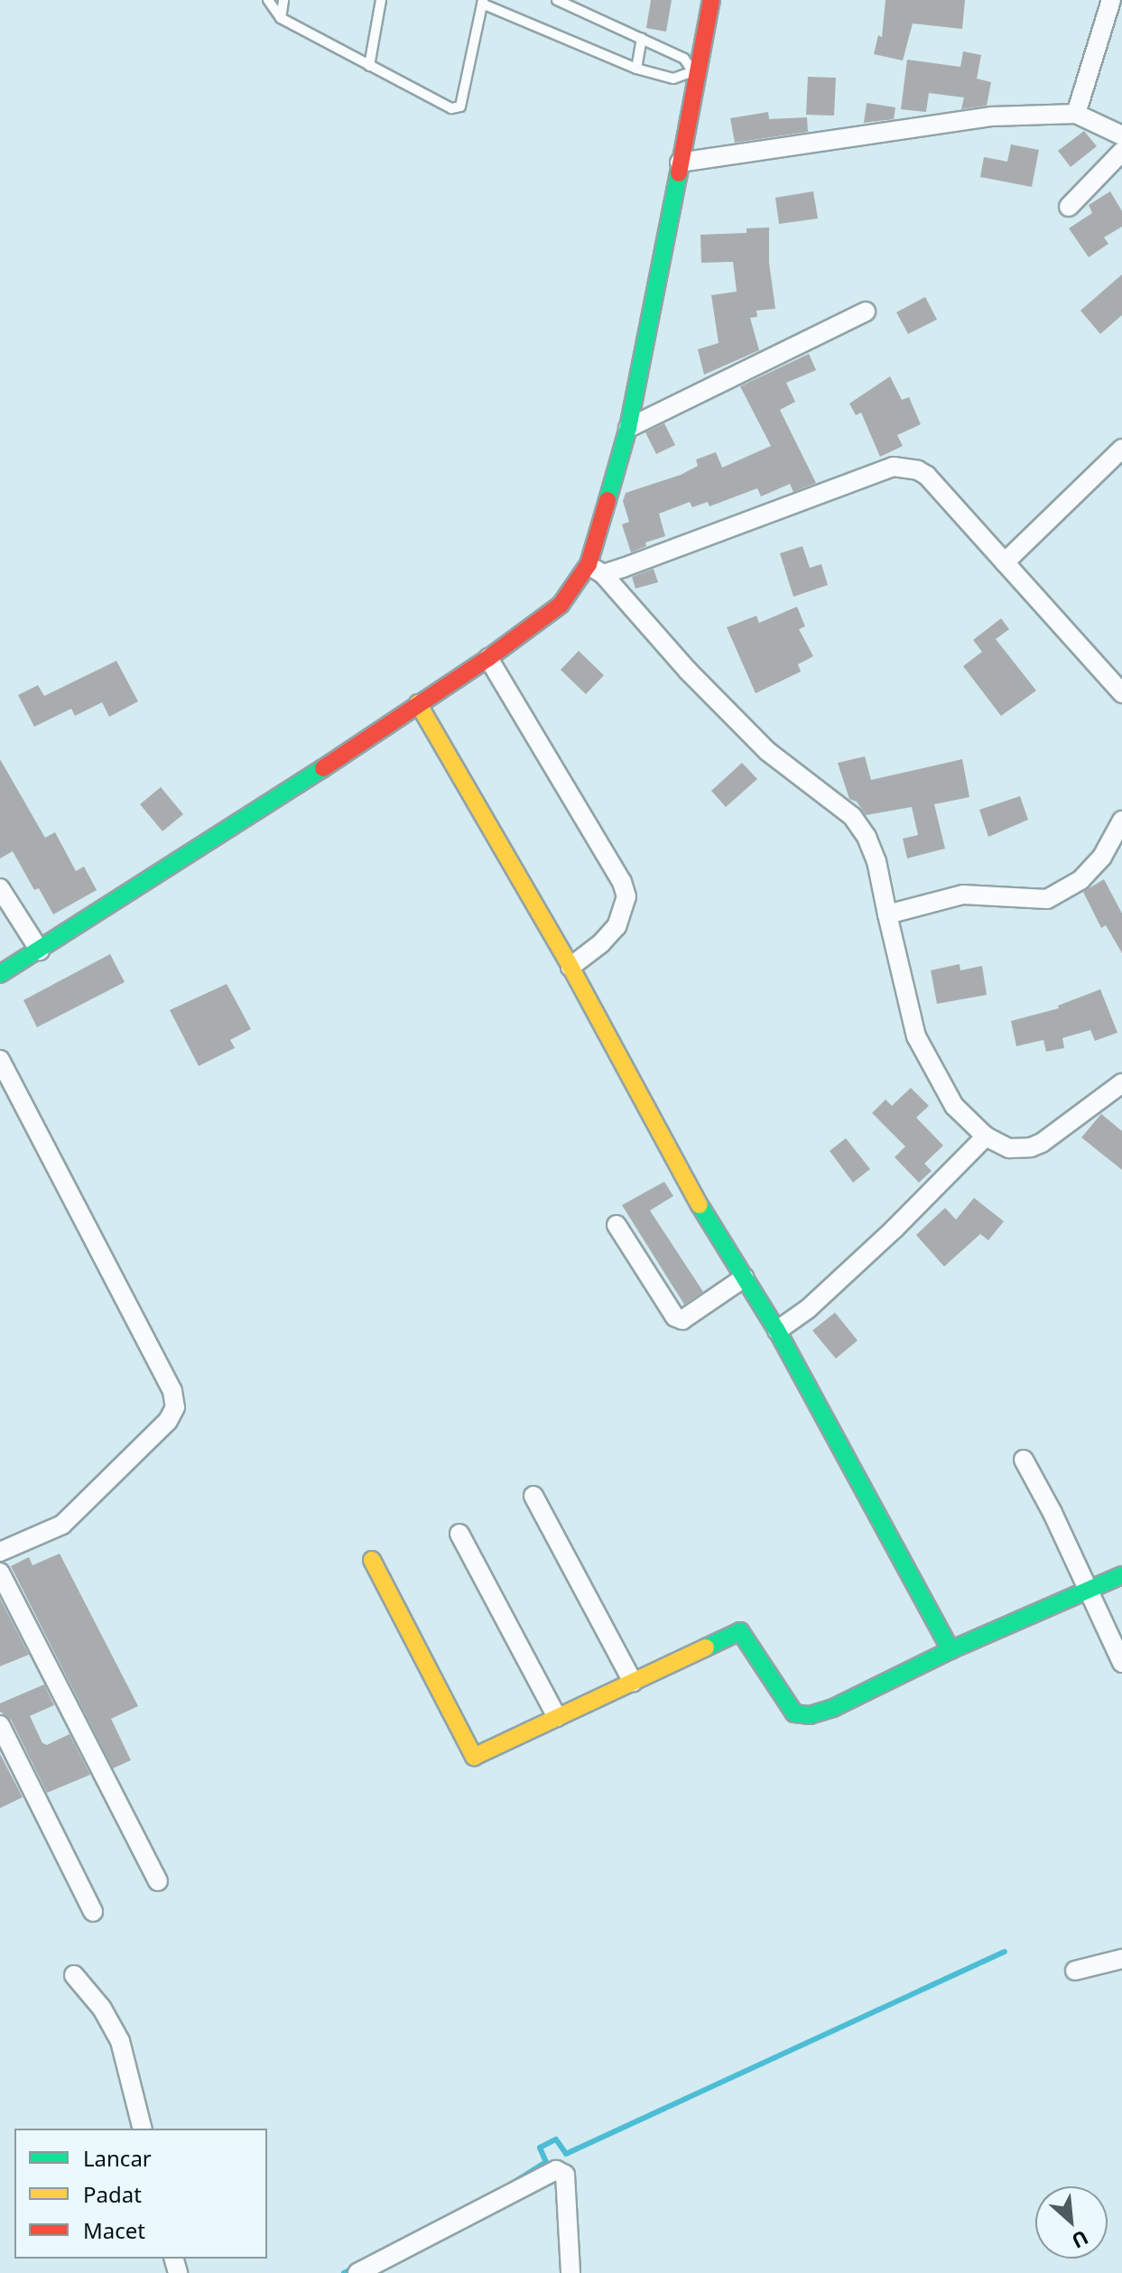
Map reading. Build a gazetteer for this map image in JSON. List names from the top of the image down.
{
  "legend": ["Lancar", "Padat", "Macet"],
  "north": "bottom right"
}
